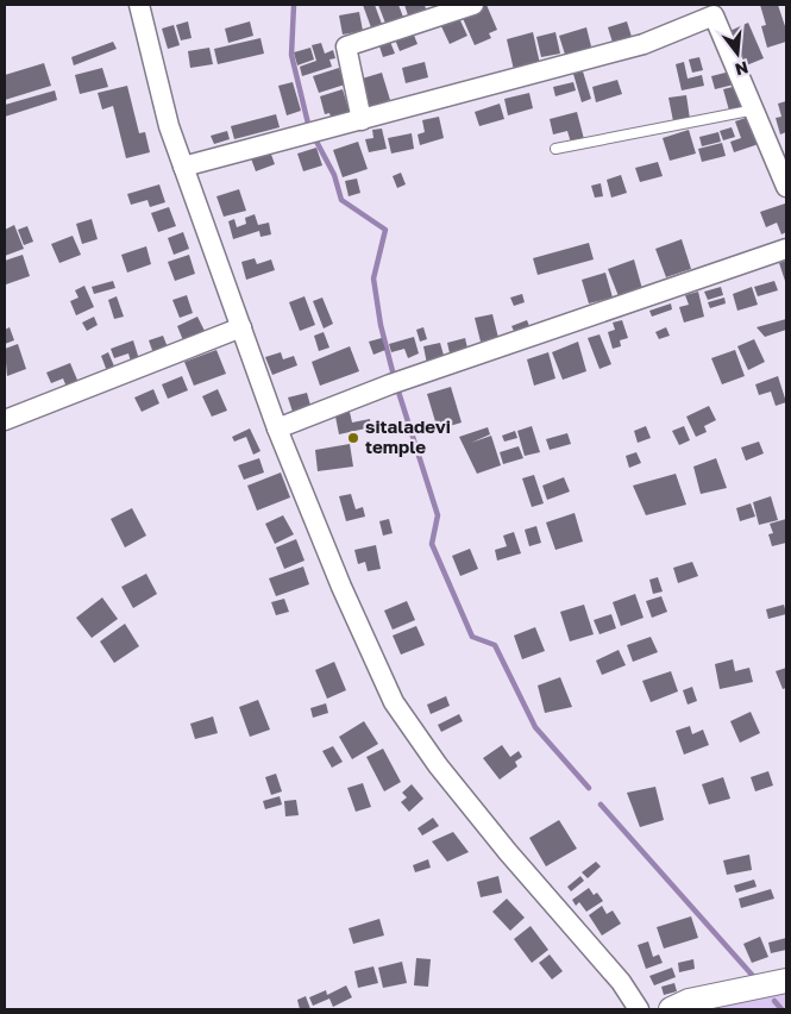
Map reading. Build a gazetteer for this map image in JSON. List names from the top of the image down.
{
  "places": ["sitaladevi temple"],
  "north": "bottom"
}
